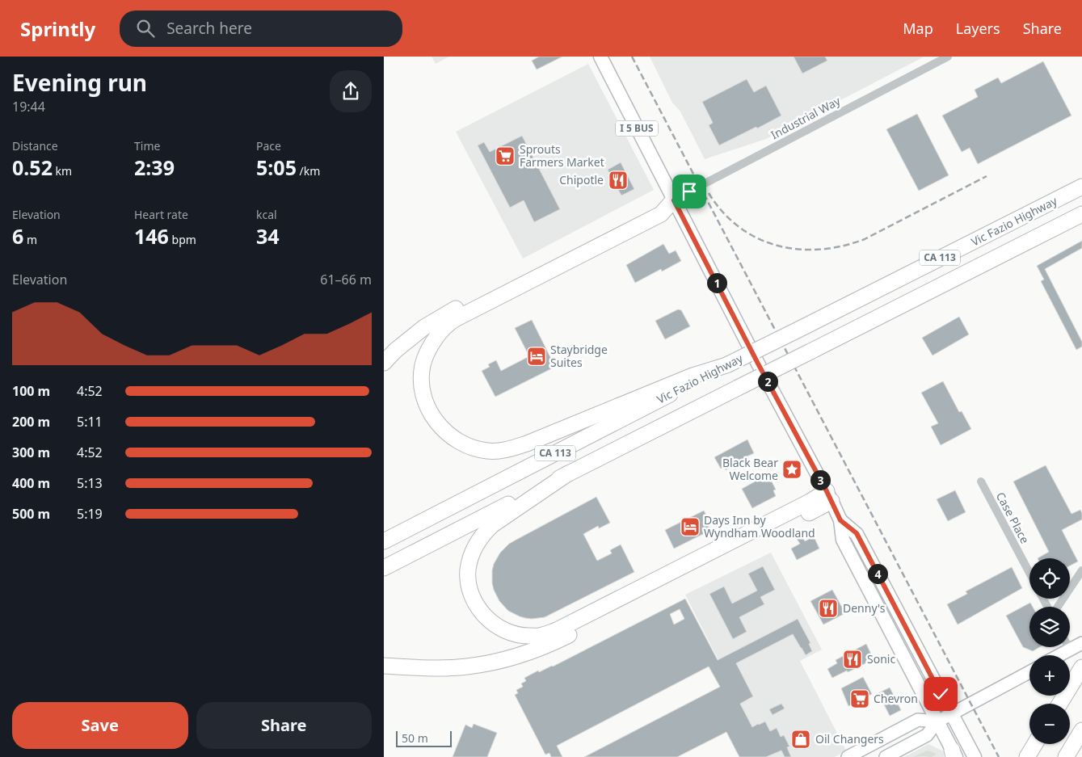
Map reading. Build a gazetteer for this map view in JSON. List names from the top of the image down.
{
  "streets": {
    "highway": ["Vic Fazio Highway", "CA 113"],
    "main road": ["I 5 BUS"],
    "street": ["Industrial Way", "Case Place"]
  },
  "crossings": [
    ["Industrial Way", "I 5 BUS"]
  ],
  "places": {
    "supermarket": ["Sprouts Farmers Market", "Chevron"],
    "restaurant": ["Chipotle", "Denny's", "Sonic"],
    "hotel": ["Staybridge Suites", "Days Inn by Wyndham Woodland"],
    "place": ["Black Bear Welcome"],
    "shop": ["Oil Changers"]
  },
  "scale_bar": "50 m",
  "page": {
    "header": "Sprintly",
    "search": "Search here",
    "nav": ["Map", "Layers", "Share"],
    "heading": ["Evening run", "19:44"],
    "stats": [
      ["Distance", "0.52 km"],
      ["Time", "2:39"],
      ["Pace", "5:05 /km"],
      ["Elevation", "6 m"],
      ["Heart rate", "146 bpm"],
      ["kcal", "34"]
    ],
    "chart": ["Elevation", "61–66 m"],
    "pins": [
      "1",
      "2",
      "3",
      "4"
    ],
    "list": [
      {
        "name": "100 m",
        "note": "4:52"
      },
      {
        "name": "200 m",
        "note": "5:11"
      },
      {
        "name": "300 m",
        "note": "4:52"
      },
      {
        "name": "400 m",
        "note": "5:13"
      },
      {
        "name": "500 m",
        "note": "5:19"
      }
    ],
    "map_buttons": ["+", "−"],
    "buttons": ["Save", "Share"],
    "scale": "50 m"
  }
}
